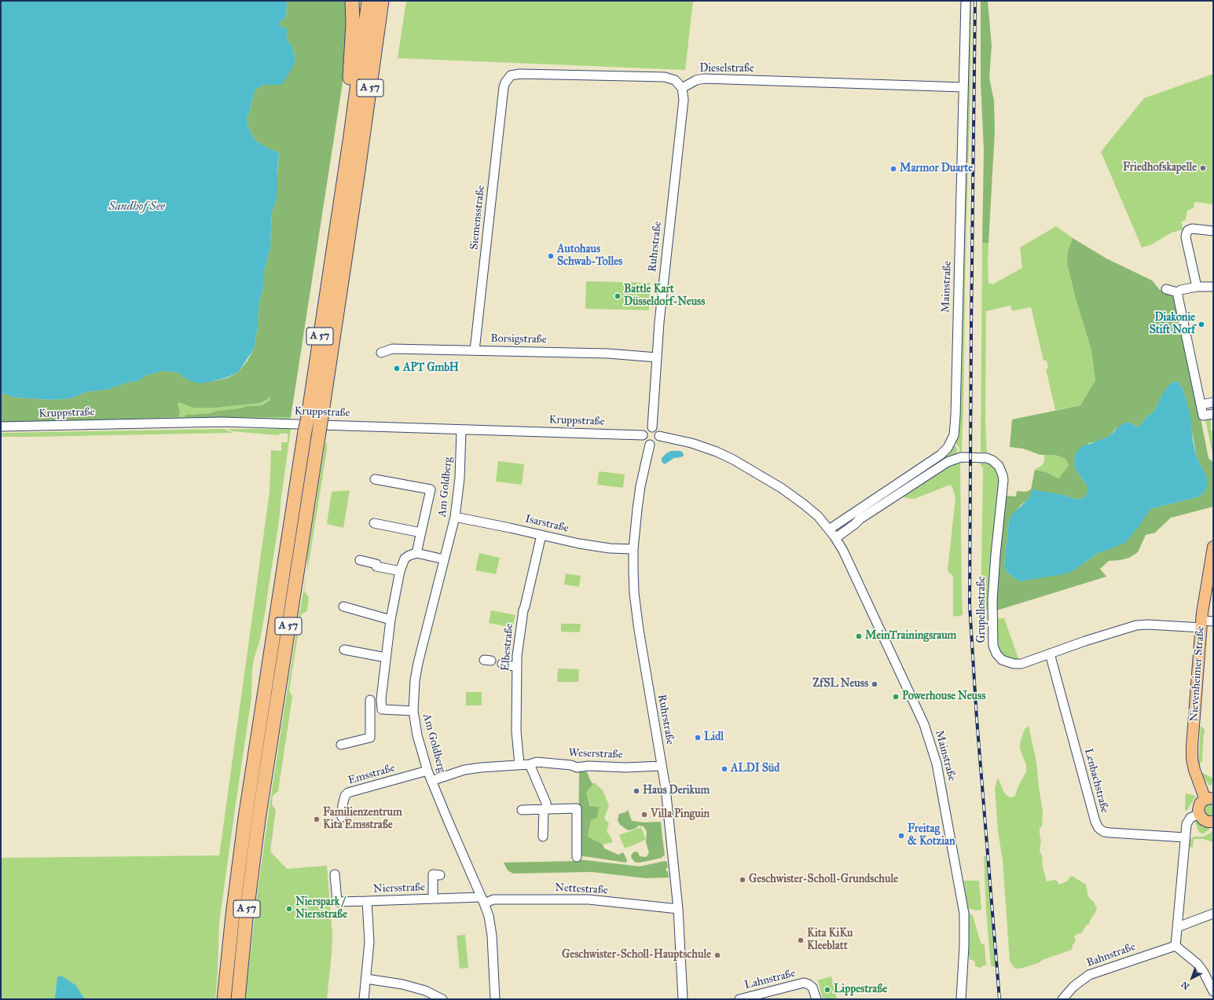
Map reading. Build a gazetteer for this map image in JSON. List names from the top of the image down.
{
  "streets": {
    "highway": ["A 57"],
    "main road": ["Nievenheimer Straße"],
    "street": [
      "Dieselstraße",
      "Siemensstraße",
      "Ruhrstraße",
      "Mainstraße",
      "Borsigstraße",
      "Kruppstraße",
      "Am Goldberg",
      "Isarstraße",
      "Grupellostraße",
      "Elbestraße",
      "Weserstraße",
      "Emsstraße",
      "Lenbachstraße",
      "Niersstraße",
      "Nettestraße",
      "Bahnstraße",
      "Lahnstraße"
    ]
  },
  "crossings": [
    ["Dieselstraße", "Siemensstraße"],
    ["Dieselstraße", "Ruhrstraße"],
    ["Dieselstraße", "Mainstraße"],
    ["Siemensstraße", "Ruhrstraße"],
    ["Siemensstraße", "Borsigstraße"],
    ["Ruhrstraße", "Borsigstraße"],
    ["Ruhrstraße", "Kruppstraße"],
    ["Ruhrstraße", "Isarstraße"],
    ["Ruhrstraße", "Weserstraße"],
    ["Ruhrstraße", "Nettestraße"],
    ["Kruppstraße", "Am Goldberg"],
    ["Am Goldberg", "Isarstraße"],
    ["Am Goldberg", "Weserstraße"],
    ["Am Goldberg", "Emsstraße"],
    ["Am Goldberg", "Niersstraße"],
    ["Am Goldberg", "Nettestraße"],
    ["Isarstraße", "Elbestraße"],
    ["Grupellostraße", "Nievenheimer Straße"],
    ["Grupellostraße", "Lenbachstraße"],
    ["Elbestraße", "Weserstraße"],
    ["Niersstraße", "Nettestraße"]
  ],
  "water": ["Sandhof See"],
  "places": [
    "Friedhofskapelle",
    "Marmor Duarte",
    "Autohaus Schwab-Tolles",
    "Battle Kart Düsseldorf-Neuss",
    "Diakonie Stift Norf",
    "APT GmbH",
    "MeinTrainingsraum",
    "ZfSL Neuss",
    "Powerhouse Neuss",
    "Lidl",
    "ALDI Süd",
    "Haus Derikum",
    "Villa Pinguin",
    "Familienzentrum Kita Emsstraße",
    "Freitag & Kotzian",
    "Geschwister-Scholl-Grundschule",
    "Nierspark / Niersstraße",
    "Kita KiKu Kleeblatt",
    "Geschwister-Scholl-Hauptschule",
    "Lippestraße"
  ],
  "north": "bottom left"
}
